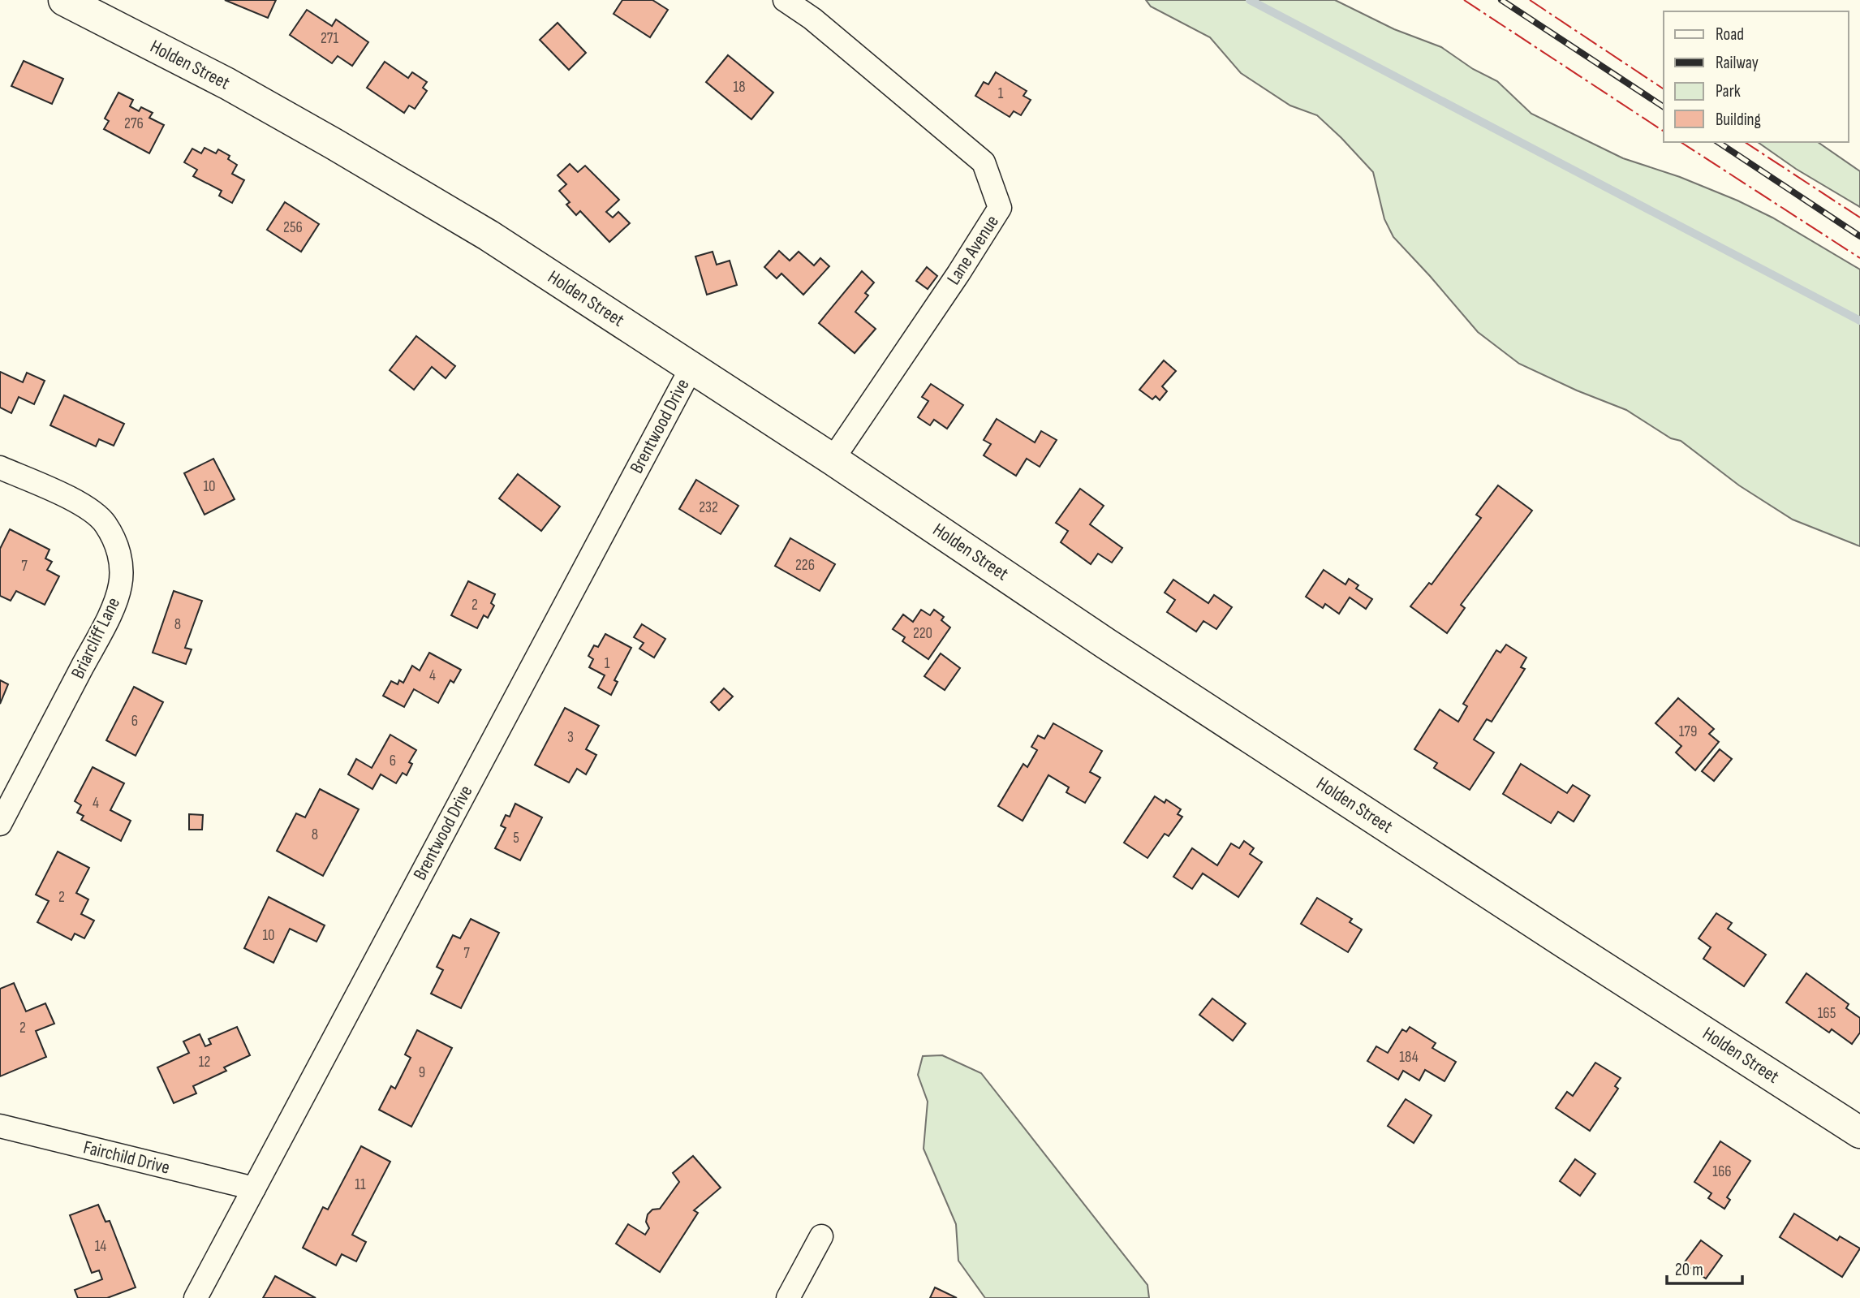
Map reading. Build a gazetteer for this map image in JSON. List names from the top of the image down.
{
  "streets": {
    "main road": ["Holden Street"],
    "street": [
      "Lane Avenue",
      "Brentwood Drive",
      "Briarcliff Lane",
      "Fairchild Drive"
    ]
  },
  "crossings": [
    ["Holden Street", "Lane Avenue"],
    ["Holden Street", "Brentwood Drive"],
    ["Brentwood Drive", "Fairchild Drive"]
  ],
  "house_numbers": [
    "271",
    "18",
    "1",
    "276",
    "256",
    "10",
    "232",
    "226",
    "7",
    "2",
    "8",
    "220",
    "1",
    "4",
    "6",
    "179",
    "3",
    "6",
    "4",
    "8",
    "5",
    "2",
    "10",
    "7",
    "165",
    "2",
    "184",
    "12",
    "9",
    "166",
    "11",
    "14"
  ],
  "legend": [
    "Road",
    "Railway",
    "Park",
    "Building"
  ],
  "scale_bar": "20 m"
}
